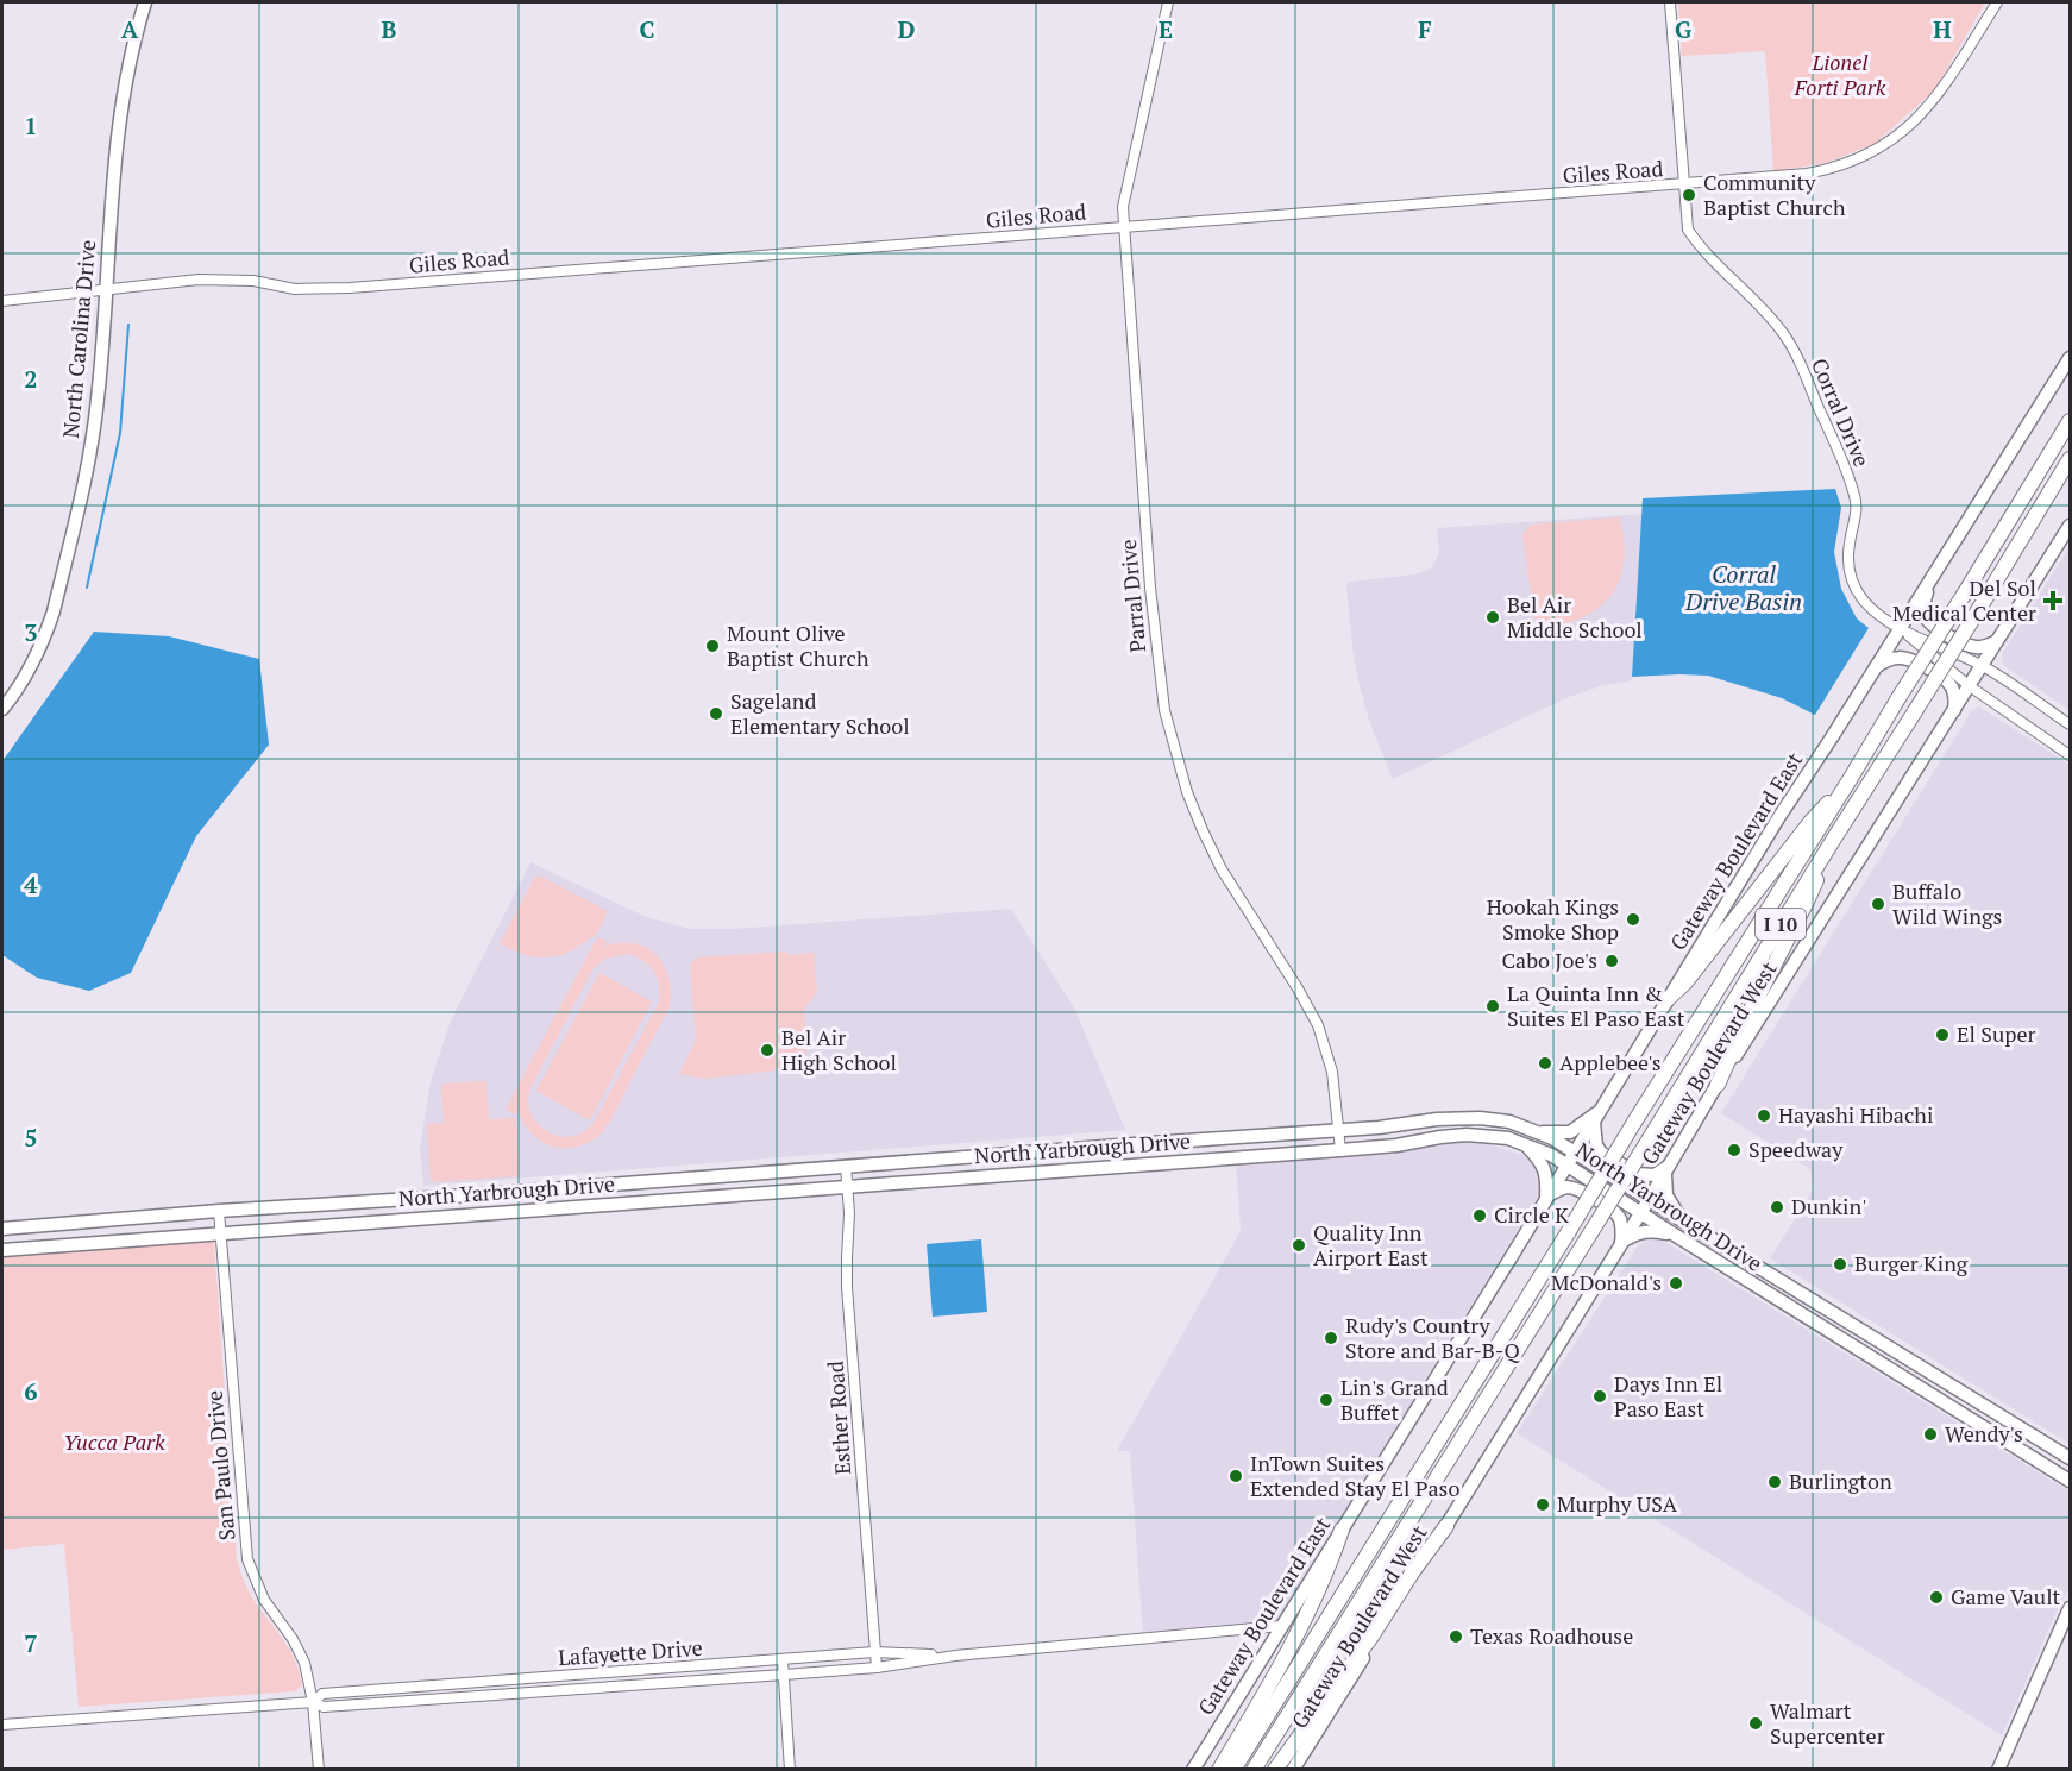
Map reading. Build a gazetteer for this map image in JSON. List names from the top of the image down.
{
  "streets": {
    "highway": ["I 10"],
    "main road": [
      "North Carolina Drive",
      "Gateway Boulevard East",
      "Gateway Boulevard West",
      "North Yarbrough Drive"
    ],
    "street": [
      "Giles Road",
      "Corral Drive",
      "Parral Drive",
      "Esther Road",
      "San Paulo Drive",
      "Lafayette Drive"
    ]
  },
  "crossings": [
    ["Giles Road", "North Carolina Drive"],
    ["Giles Road", "Corral Drive"],
    ["Giles Road", "Parral Drive"],
    ["Corral Drive", "Gateway Boulevard East"],
    ["Parral Drive", "North Yarbrough Drive"],
    ["Gateway Boulevard East", "North Yarbrough Drive"],
    ["Gateway Boulevard East", "Lafayette Drive"],
    ["Gateway Boulevard West", "North Yarbrough Drive"],
    ["North Yarbrough Drive", "Esther Road"],
    ["North Yarbrough Drive", "San Paulo Drive"],
    ["Esther Road", "Lafayette Drive"],
    ["San Paulo Drive", "Lafayette Drive"]
  ],
  "water": ["Corral Drive Basin"],
  "parks": ["Lionel Forti Park", "Yucca Park"],
  "places": {
    "other": [
      "Community Baptist Church",
      "Bel Air Middle School",
      "Mount Olive Baptist Church",
      "Sageland Elementary School",
      "Buffalo Wild Wings",
      "Hookah Kings Smoke Shop",
      "Cabo Joe's",
      "La Quinta Inn & Suites El Paso East",
      "El Super",
      "Bel Air High School",
      "Applebee's",
      "Hayashi Hibachi",
      "Speedway",
      "Dunkin'",
      "Circle K",
      "Quality Inn Airport East",
      "Burger King",
      "McDonald's",
      "Rudy's Country Store and Bar-B-Q",
      "Days Inn El Paso East",
      "Lin's Grand Buffet",
      "Wendy's",
      "InTown Suites Extended Stay El Paso",
      "Burlington",
      "Murphy USA",
      "Game Vault",
      "Texas Roadhouse",
      "Walmart Supercenter"
    ],
    "health": ["Del Sol Medical Center"]
  },
  "grid": {
    "columns": [
      "A",
      "B",
      "C",
      "D",
      "E",
      "F",
      "G",
      "H"
    ],
    "rows": [
      "1",
      "2",
      "3",
      "4",
      "5",
      "6",
      "7"
    ]
  }
}
